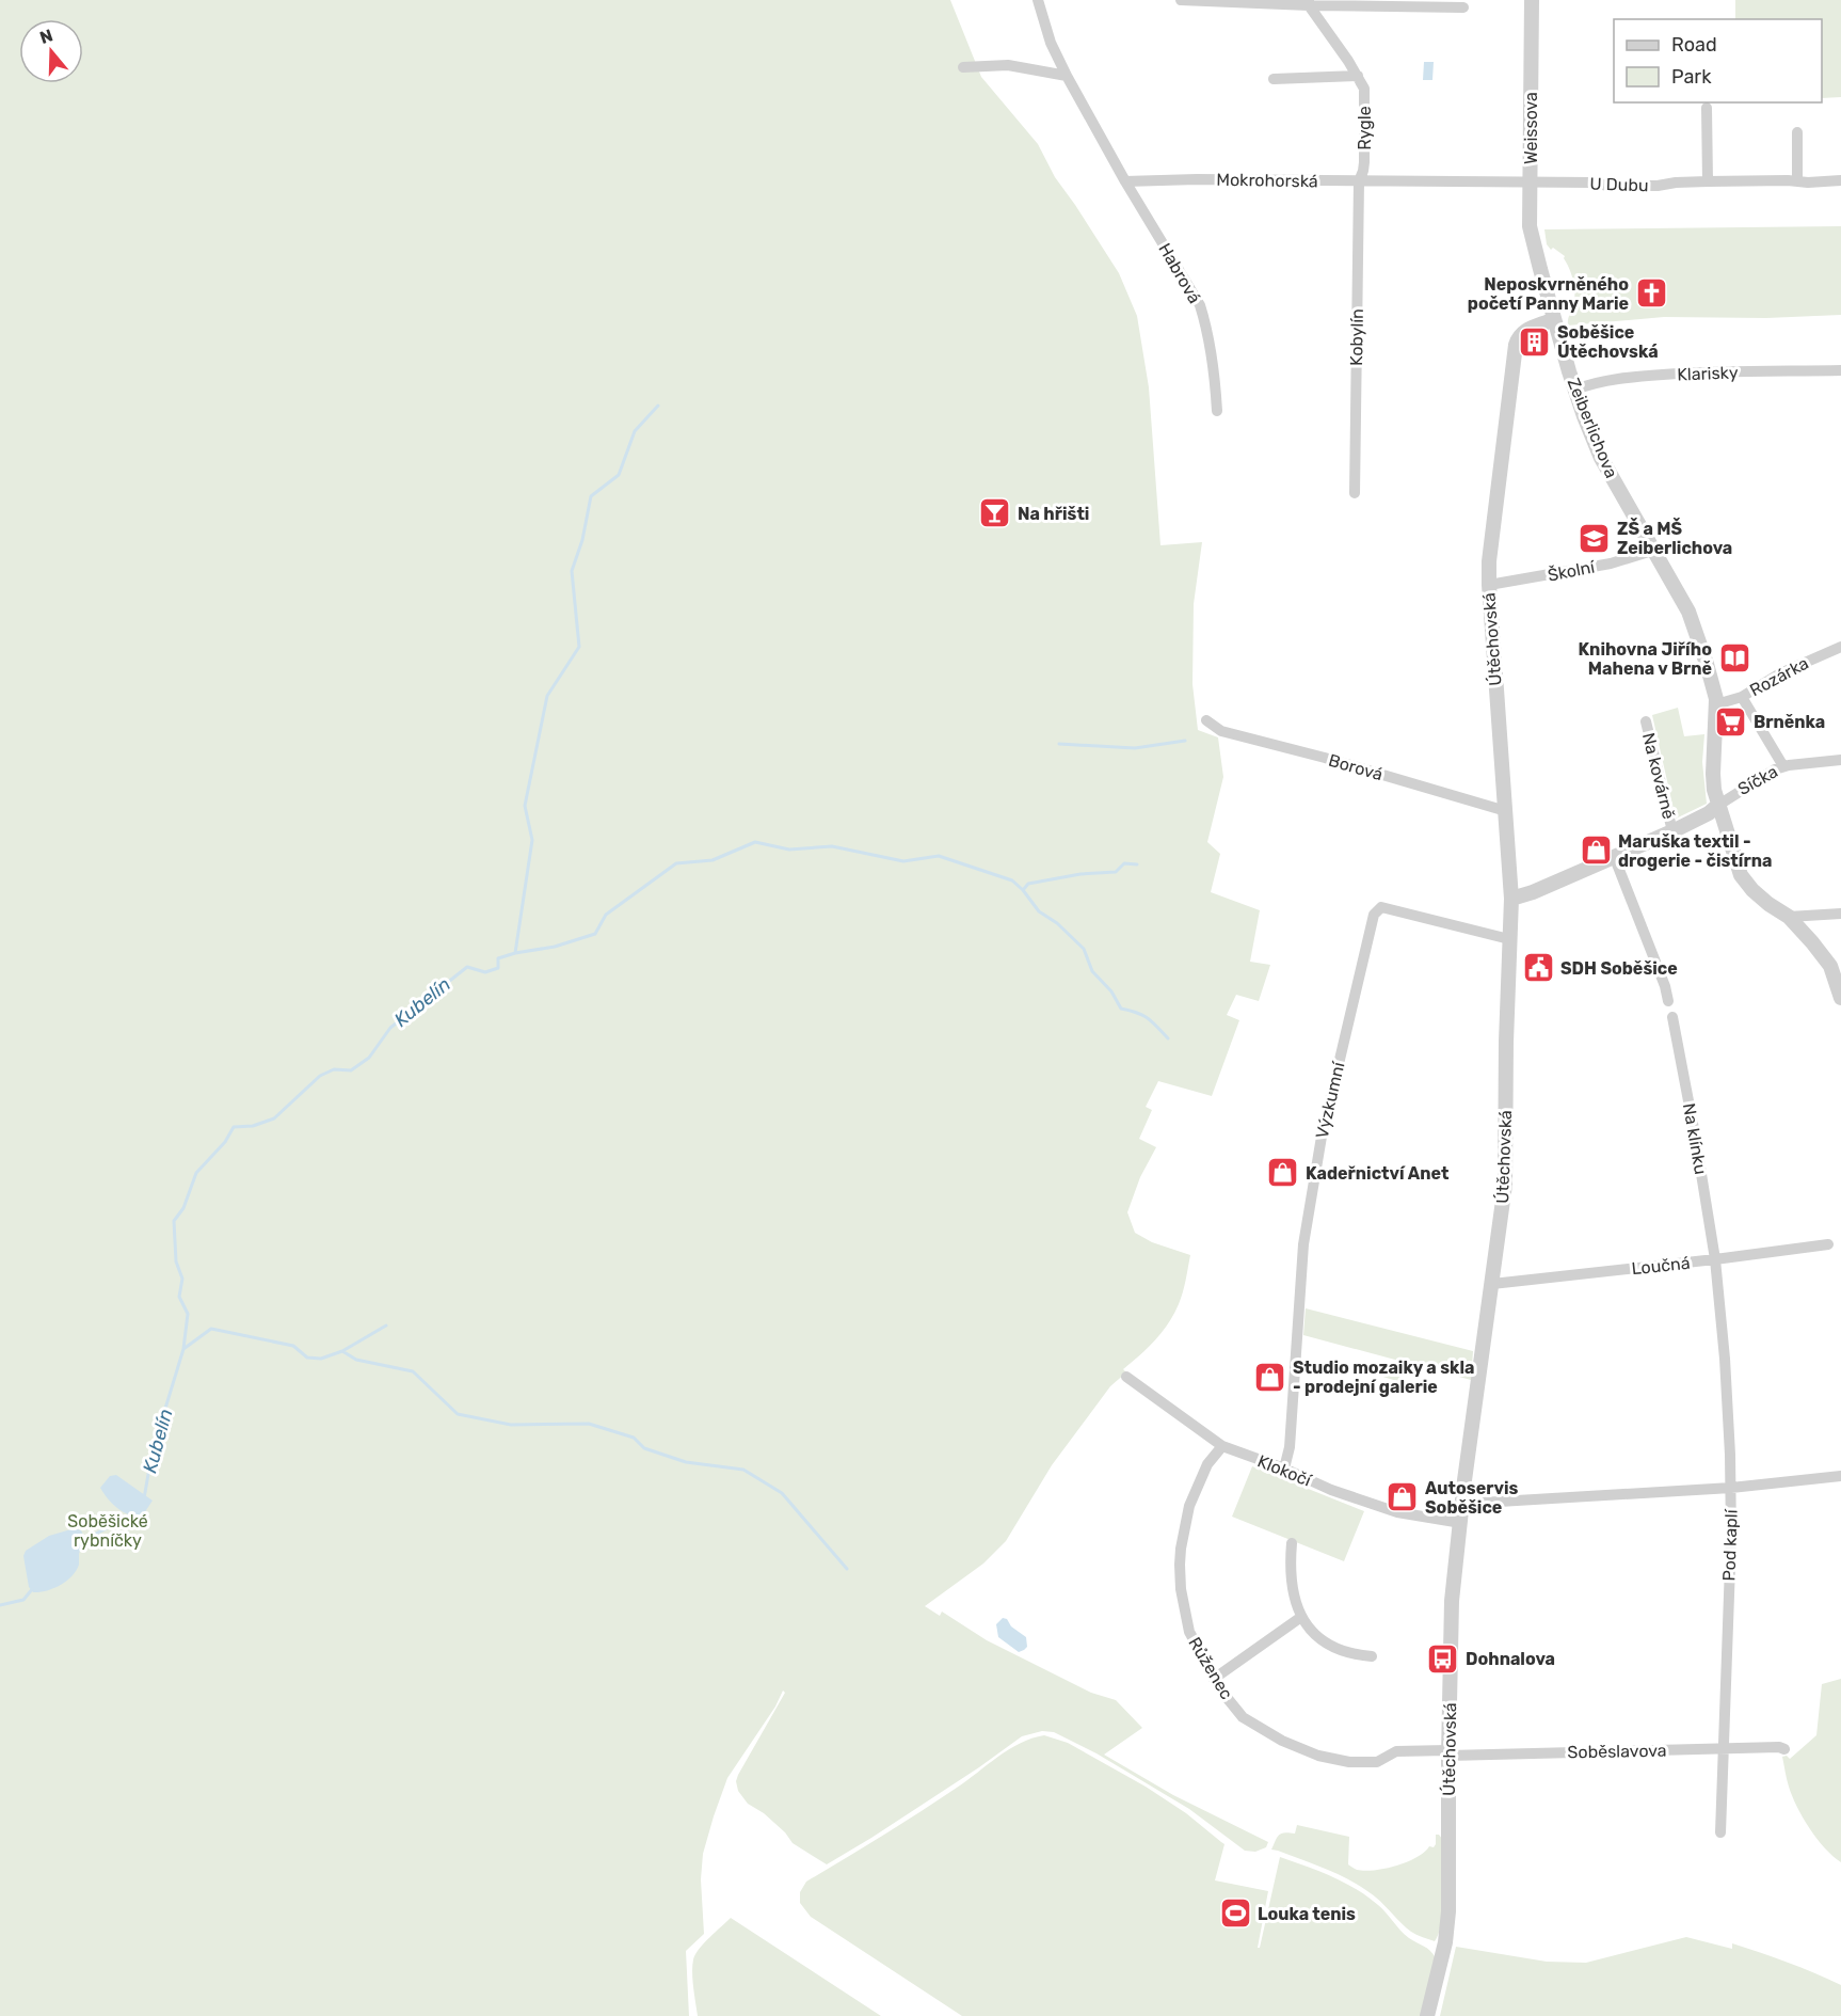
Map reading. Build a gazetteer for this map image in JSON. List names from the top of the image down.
{
  "streets": {
    "street": [
      "Rygle",
      "Weissova",
      "Mokrohorská",
      "U Dubu",
      "Habrová",
      "Kobylín",
      "Klarisky",
      "Zeiberlichova",
      "Školní",
      "Útěchovská",
      "Rozárka",
      "Borová",
      "Na kovárně",
      "Síčka",
      "Výzkumní",
      "Na klínku",
      "Loučná",
      "Klokočí",
      "Pod kaplí",
      "Růženec",
      "Soběslavova"
    ]
  },
  "crossings": [
    ["Rygle", "Mokrohorská"],
    ["Rygle", "Kobylín"],
    ["Weissova", "Mokrohorská"],
    ["Weissova", "U Dubu"],
    ["Weissova", "Zeiberlichova"],
    ["Mokrohorská", "U Dubu"],
    ["Mokrohorská", "Habrová"],
    ["Mokrohorská", "Kobylín"],
    ["Klarisky", "Zeiberlichova"],
    ["Zeiberlichova", "Školní"],
    ["Zeiberlichova", "Útěchovská"],
    ["Zeiberlichova", "Rozárka"],
    ["Zeiberlichova", "Na kovárně"],
    ["Zeiberlichova", "Síčka"],
    ["Školní", "Útěchovská"],
    ["Útěchovská", "Borová"],
    ["Útěchovská", "Na kovárně"],
    ["Útěchovská", "Výzkumní"],
    ["Útěchovská", "Loučná"],
    ["Útěchovská", "Klokočí"],
    ["Útěchovská", "Růženec"],
    ["Útěchovská", "Soběslavova"],
    ["Na kovárně", "Síčka"],
    ["Výzkumní", "Klokočí"],
    ["Na klínku", "Loučná"],
    ["Na klínku", "Pod kaplí"],
    ["Loučná", "Pod kaplí"],
    ["Klokočí", "Růženec"],
    ["Pod kaplí", "Soběslavova"],
    ["Růženec", "Soběslavova"]
  ],
  "water": ["Kubelín"],
  "parks": ["Soběšické rybníčky"],
  "places": {
    "church": ["Neposkvrněného početí Panny Marie"],
    "building": ["Soběšice Útěchovská"],
    "bar": ["Na hřišti"],
    "school or university": ["ZŠ a MŠ Zeiberlichova"],
    "library": ["Knihovna Jiřího Mahena v Brně"],
    "supermarket": ["Brněnka"],
    "shop": [
      "Maruška textil - drogerie - čistírna",
      "Kadeřnictví Anet",
      "Studio mozaiky a skla - prodejní galerie",
      "Autoservis Soběšice"
    ],
    "public building": ["SDH Soběšice"],
    "bus stop": ["Dohnalova"],
    "sports": ["Louka tenis"]
  },
  "legend": ["Road", "Park"],
  "north": "top"
}
